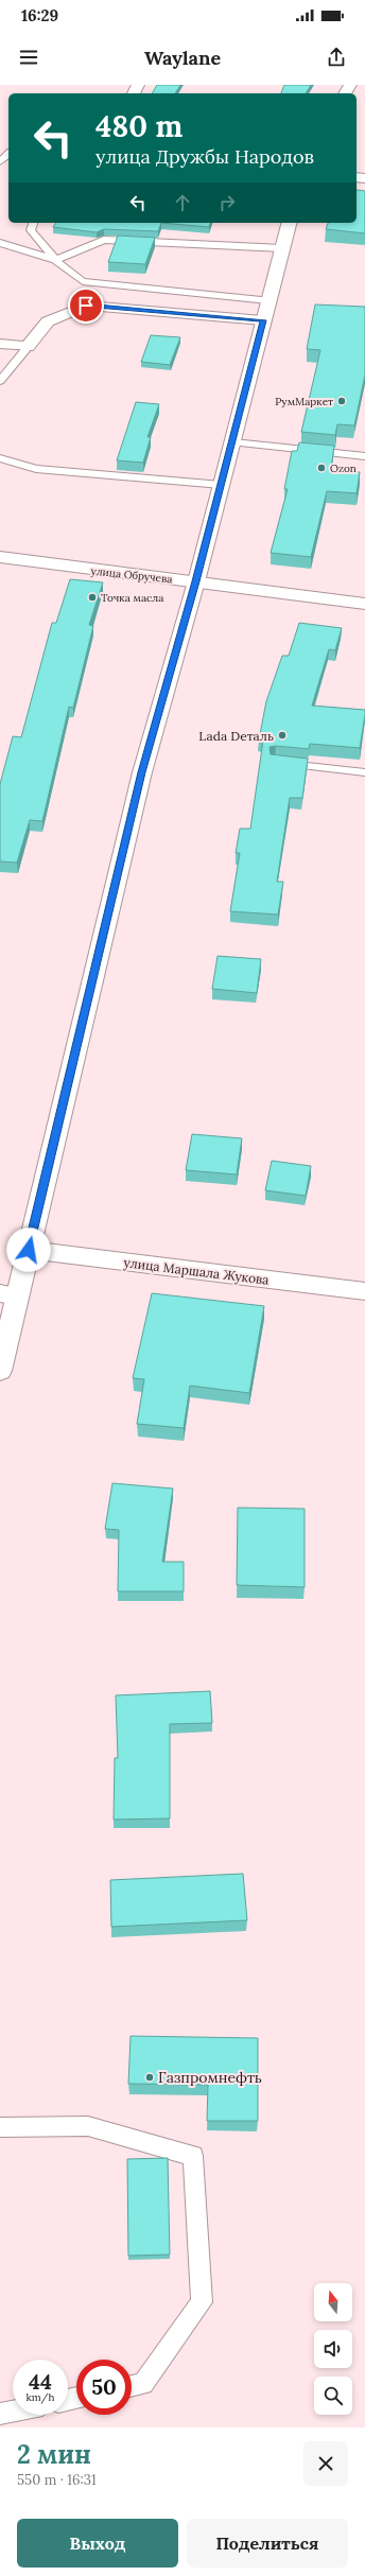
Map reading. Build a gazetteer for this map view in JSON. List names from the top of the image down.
{
  "streets": {
    "main road": ["улица Обручева", "улица Маршала Жукова"]
  },
  "places": [
    "РумМаркет",
    "Ozon",
    "Точка масла",
    "Lada Dеталь",
    "Газпромнефть"
  ],
  "north": "top",
  "page": {
    "status": "16:29",
    "header": "Waylane",
    "turn": ["480 m", "улица Дружбы Народов"],
    "speed": "44 km/h",
    "limit": "50",
    "heading": ["2 мин", "550 m · 16:31"],
    "buttons": ["Выход", "Поделиться"]
  }
}
